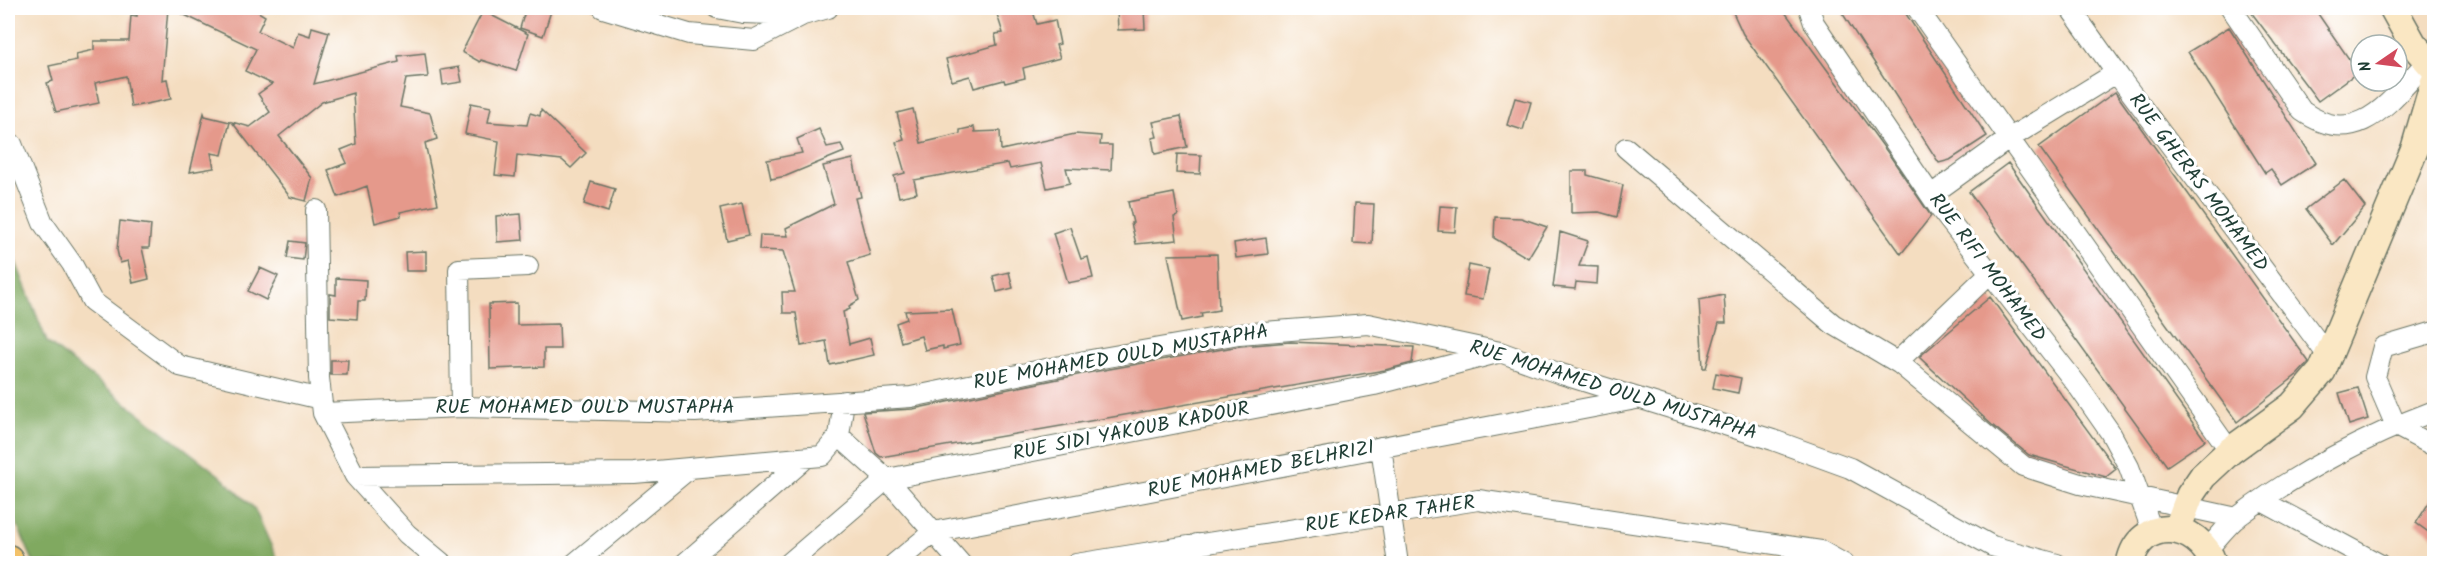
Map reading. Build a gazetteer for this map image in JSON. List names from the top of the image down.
{
  "streets": {
    "street": [
      "RUE GHERAS MOHAMED",
      "RUE RIFI MOHAMED",
      "RUE MOHAMED OULD MUSTAPHA",
      "RUE SIDI YAKOUB KADOUR",
      "RUE MOHAMED BELHRIZI",
      "RUE KEDAR TAHER"
    ]
  },
  "crossings": [
    ["RUE MOHAMED OULD MUSTAPHA", "RUE SIDI YAKOUB KADOUR"],
    ["RUE MOHAMED OULD MUSTAPHA", "RUE MOHAMED BELHRIZI"]
  ],
  "north": "left"
}
